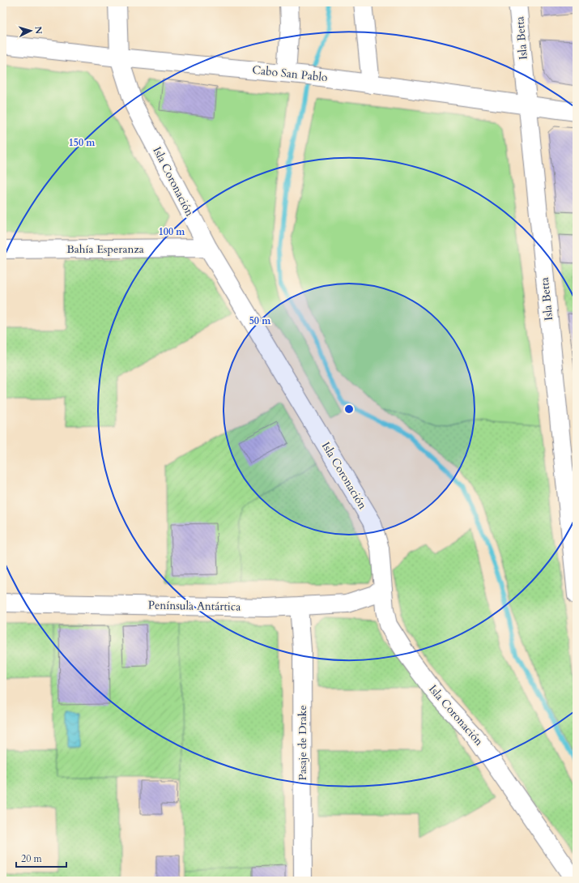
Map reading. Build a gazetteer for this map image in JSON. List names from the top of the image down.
{
  "streets": {
    "street": [
      "Isla Betta",
      "Cabo San Pablo",
      "Isla Coronación",
      "Bahía Esperanza",
      "Península Antártica",
      "Pasaje de Drake"
    ]
  },
  "crossings": [
    ["Isla Betta", "Cabo San Pablo"],
    ["Cabo San Pablo", "Isla Coronación"],
    ["Isla Coronación", "Bahía Esperanza"],
    ["Isla Coronación", "Península Antártica"],
    ["Península Antártica", "Pasaje de Drake"]
  ],
  "scale_bar": "20 m",
  "north": "right",
  "rings": ["150 m", "100 m", "50 m"]
}
